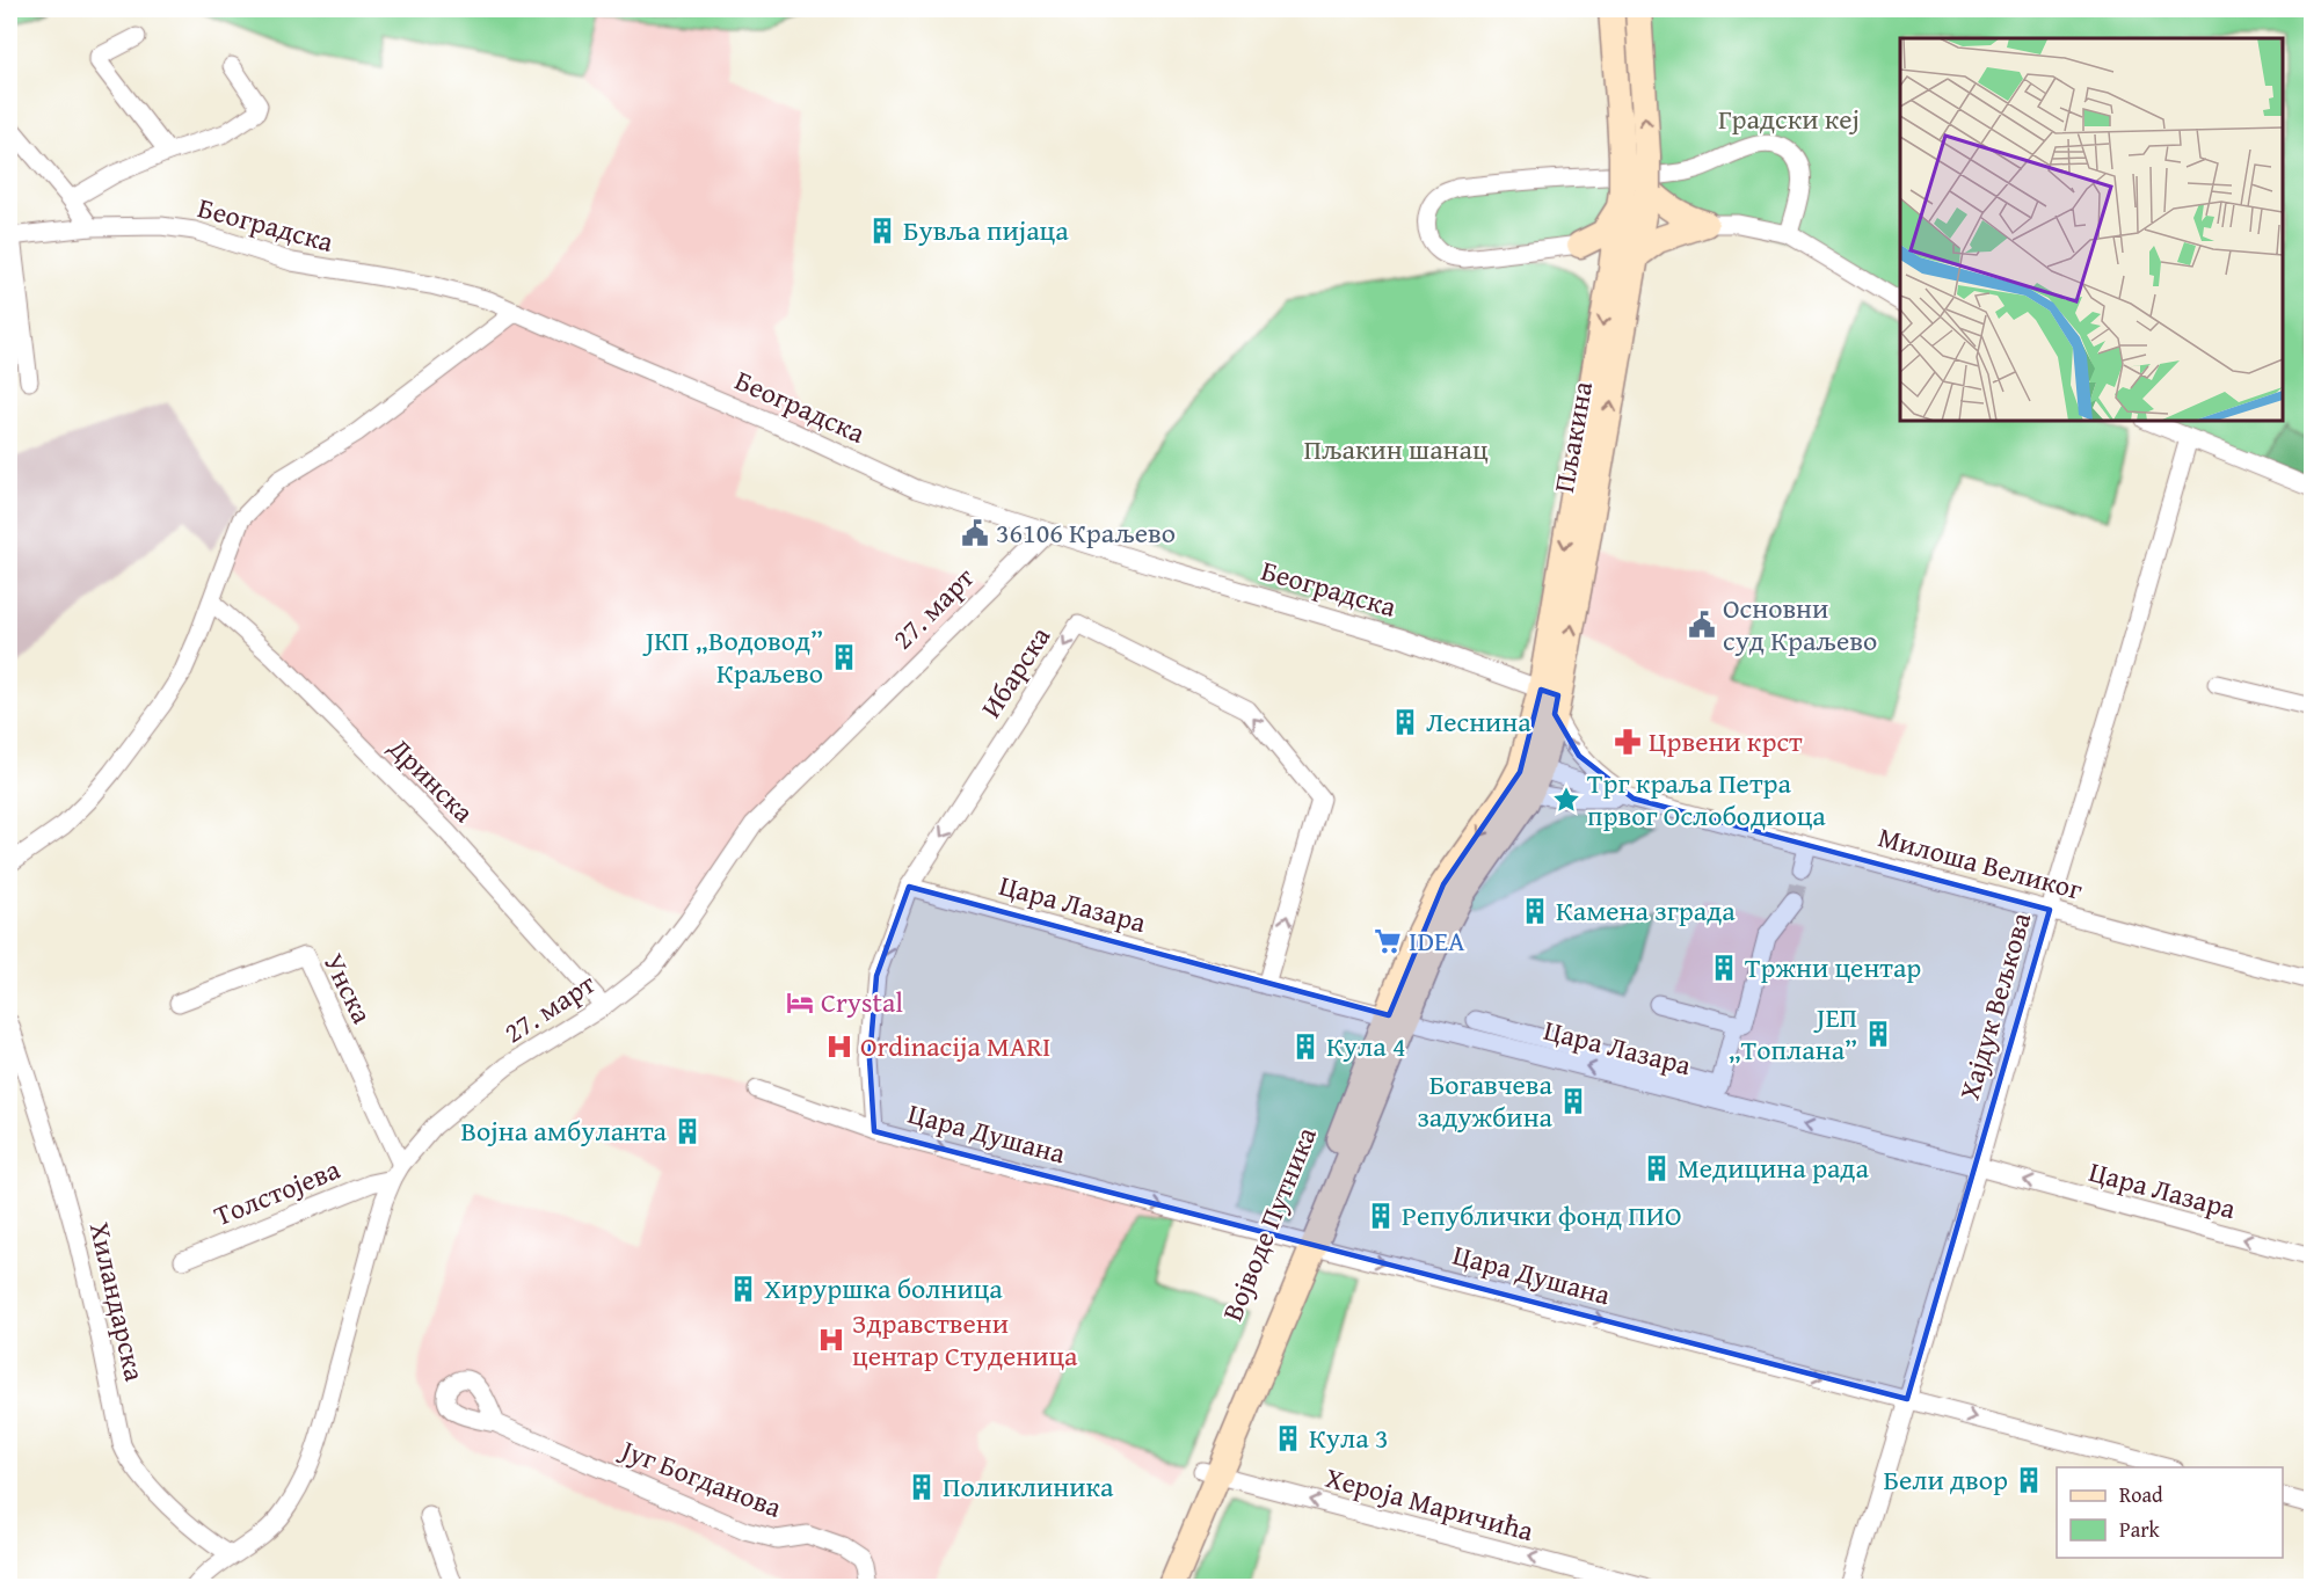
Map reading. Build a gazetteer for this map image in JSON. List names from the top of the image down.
{
  "streets": {
    "main road": ["Пљакина", "Војводе Путника"],
    "street": [
      "Београдска",
      "27. март",
      "Ибарска",
      "Дринска",
      "Милоша Великог",
      "Цара Лазара",
      "Унска",
      "Хајдук Вељкова",
      "Цара Душана",
      "Толстојева",
      "Хиландарска",
      "Југ Богданова",
      "Хероја Маричића"
    ]
  },
  "crossings": [
    ["Београдска", "Пљакина"],
    ["Београдска", "27. март"],
    ["27. март", "Дринска"],
    ["27. март", "Унска"],
    ["27. март", "Толстојева"],
    ["27. март", "Хиландарска"],
    ["Ибарска", "Цара Лазара"],
    ["Ибарска", "Цара Душана"],
    ["Милоша Великог", "Хајдук Вељкова"],
    ["Цара Лазара", "Хајдук Вељкова"],
    ["Цара Лазара", "Војводе Путника"],
    ["Унска", "Толстојева"],
    ["Хајдук Вељкова", "Цара Душана"],
    ["Цара Душана", "Војводе Путника"],
    ["Војводе Путника", "Хероја Маричића"]
  ],
  "one_way": ["Цара Лазара", "Цара Душана", "Хероја Маричића"],
  "parks": ["Градски кеј", "Пљакин шанац"],
  "places": {
    "building": [
      "Бувља пијаца",
      "ЈКП „Водовод” Краљево",
      "Леснина",
      "Камена зграда",
      "Тржни центар",
      "ЈЕП „Топлана”",
      "Кула 4",
      "Богавчева задужбина",
      "Војна амбуланта",
      "Медицина рада",
      "Републички фонд ПИО",
      "Хируршка болница",
      "Кула 3",
      "Бели двор",
      "Поликлиника"
    ],
    "public building": ["36106 Краљево", "Основни суд Краљево"],
    "pharmacy": ["Црвени крст"],
    "place": ["Трг краља Петра првог Ослободиоца"],
    "supermarket": ["IDEA"],
    "hotel": ["Crystal"],
    "hospital": ["Ordinacija MARI", "Здравствени центар Студеница"]
  },
  "legend": ["Road", "Park"]
}
